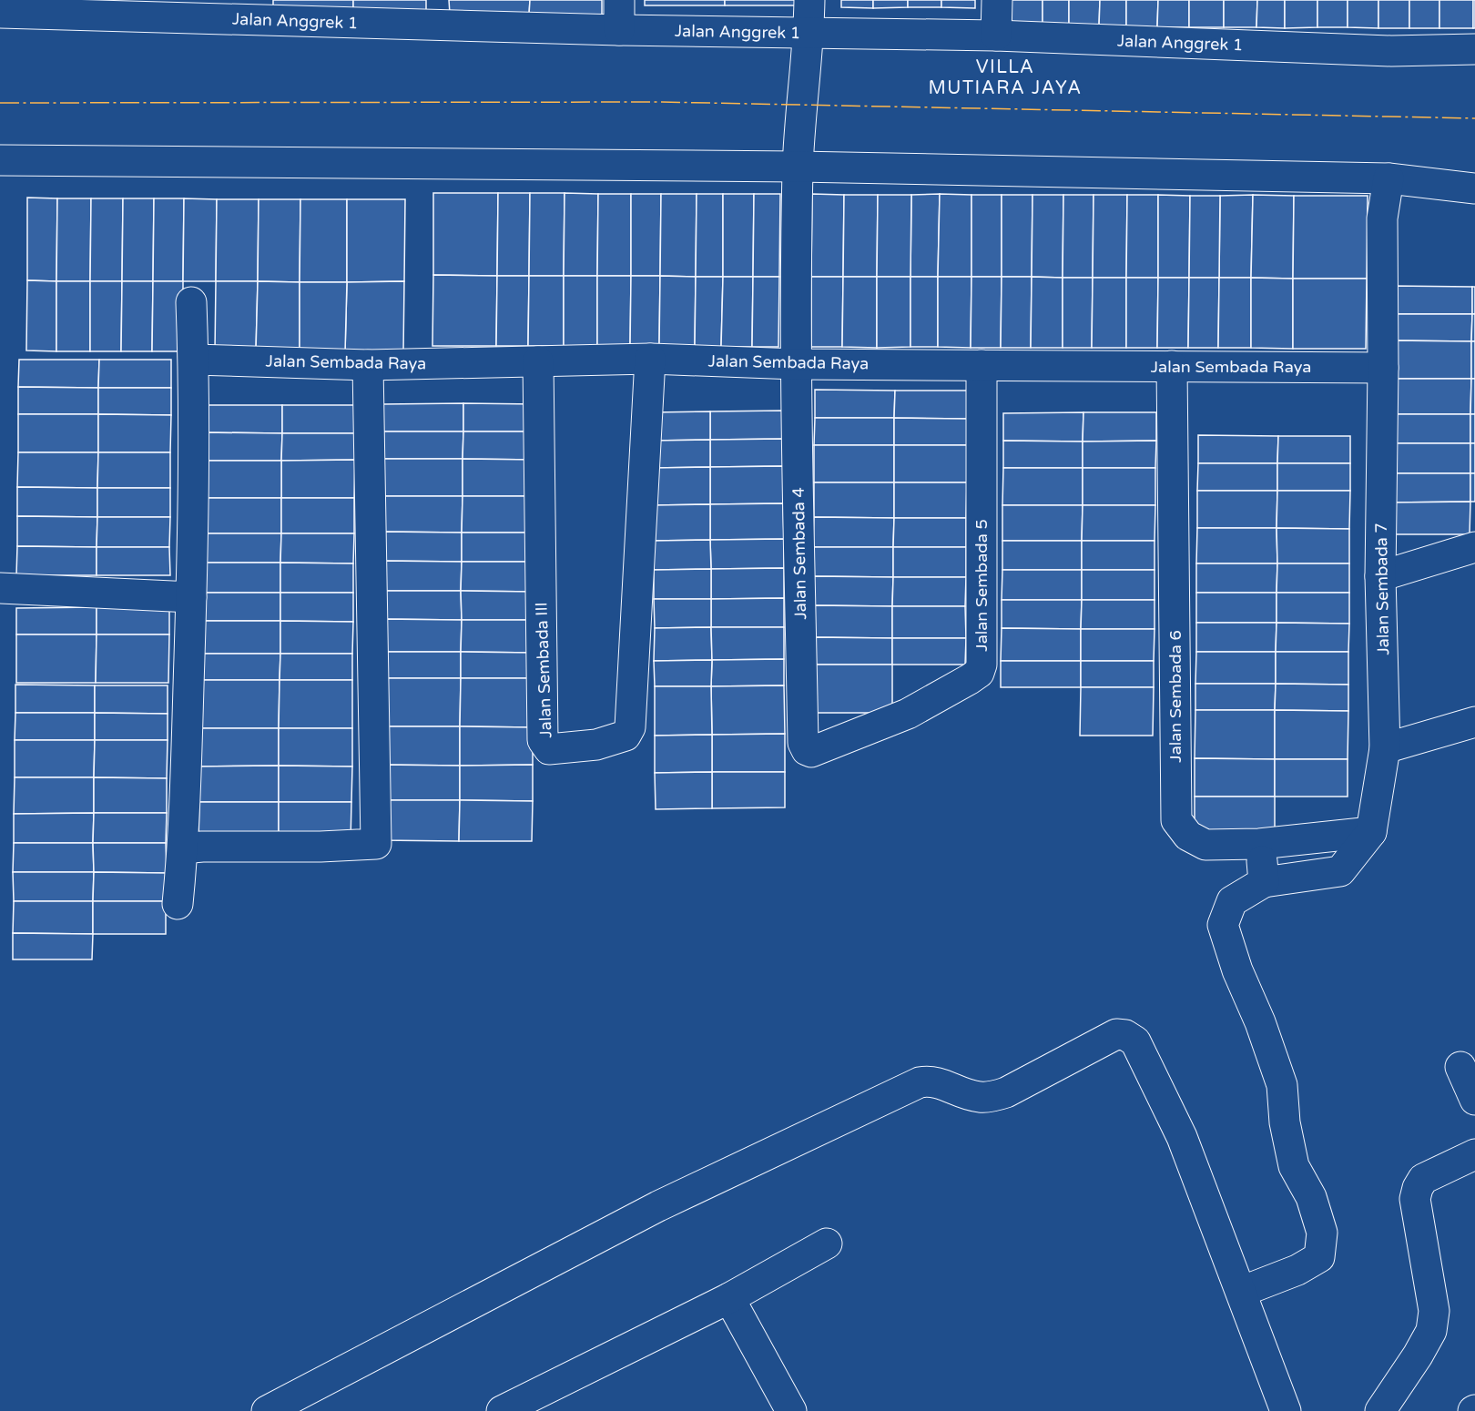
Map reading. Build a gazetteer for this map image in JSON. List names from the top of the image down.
{
  "streets": {
    "street": [
      "Jalan Anggrek 1",
      "Jalan Sembada Raya",
      "Jalan Sembada 4",
      "Jalan Sembada 5",
      "Jalan Sembada 7",
      "Jalan Sembada III",
      "Jalan Sembada 6"
    ]
  },
  "crossings": [
    ["Jalan Anggrek 1", "Jalan Sembada 4"],
    ["Jalan Sembada Raya", "Jalan Sembada 4"],
    ["Jalan Sembada Raya", "Jalan Sembada 5"],
    ["Jalan Sembada Raya", "Jalan Sembada 7"],
    ["Jalan Sembada Raya", "Jalan Sembada III"],
    ["Jalan Sembada Raya", "Jalan Sembada 6"],
    ["Jalan Sembada 4", "Jalan Sembada 5"],
    ["Jalan Sembada 7", "Jalan Sembada 6"]
  ],
  "districts": ["VILLA MUTIARA JAYA"]
}
